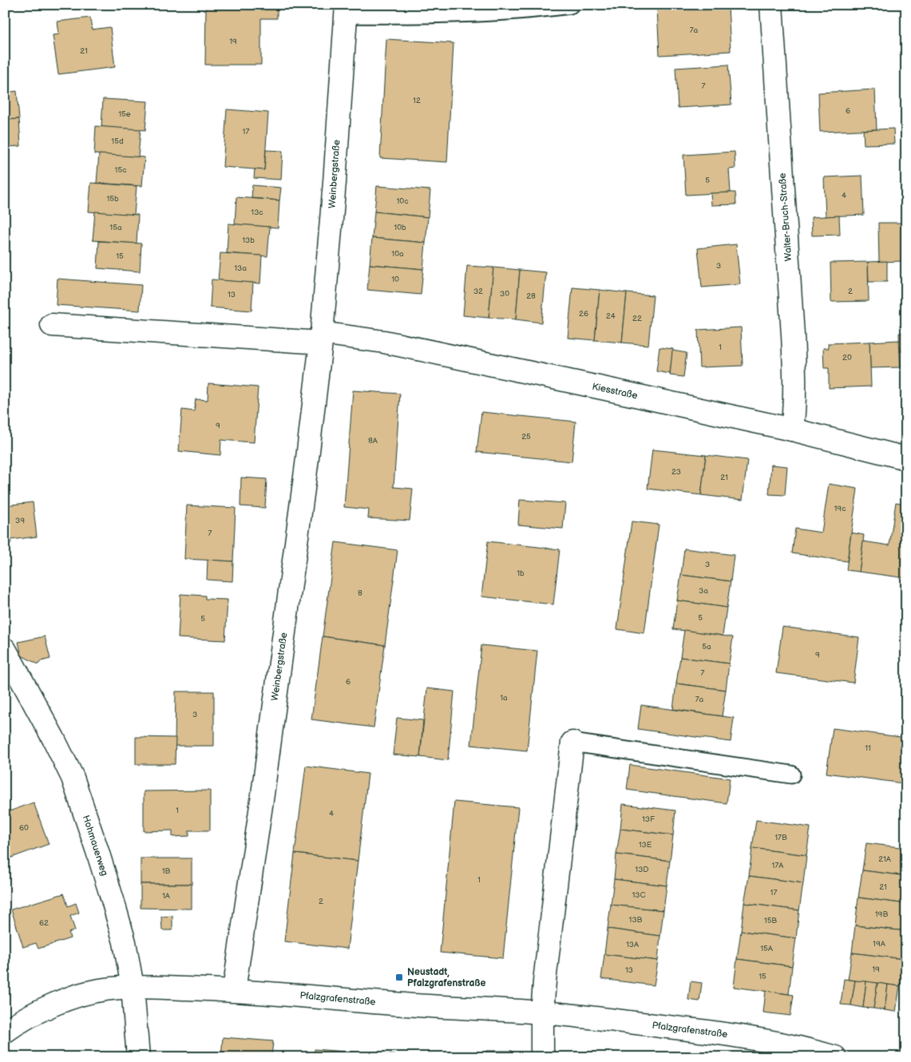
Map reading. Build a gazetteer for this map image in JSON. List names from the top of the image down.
{
  "streets": {
    "street": [
      "Weinbergstraße",
      "Walter-Bruch-Straße",
      "Kiesstraße",
      "Hohmauerweg",
      "Pfalzgrafenstraße"
    ]
  },
  "crossings": [
    ["Weinbergstraße", "Kiesstraße"],
    ["Weinbergstraße", "Pfalzgrafenstraße"],
    ["Walter-Bruch-Straße", "Kiesstraße"],
    ["Hohmauerweg", "Pfalzgrafenstraße"]
  ],
  "places": {
    "transit": ["Neustadt, Pfalzgrafenstraße"]
  },
  "house_numbers": [
    "7a",
    "19",
    "21",
    "7",
    "12",
    "6",
    "15e",
    "17",
    "15d",
    "15c",
    "5",
    "4",
    "15b",
    "10c",
    "13c",
    "15a",
    "10b",
    "13b",
    "10a",
    "15",
    "3",
    "13a",
    "10",
    "32",
    "2",
    "30",
    "13",
    "28",
    "26",
    "24",
    "22",
    "1",
    "20",
    "9",
    "25",
    "8A",
    "23",
    "21",
    "19c",
    "39",
    "7",
    "3",
    "1b",
    "3a",
    "8",
    "5",
    "5",
    "5a",
    "9",
    "7",
    "6",
    "1a",
    "7a",
    "3",
    "11",
    "1",
    "4",
    "13F",
    "60",
    "17B",
    "13E",
    "21A",
    "17A",
    "13D",
    "1B",
    "1",
    "21",
    "17",
    "13C",
    "1A",
    "2",
    "19B",
    "13B",
    "15B",
    "62",
    "19A",
    "13A",
    "15A",
    "19",
    "13",
    "15"
  ]
}
